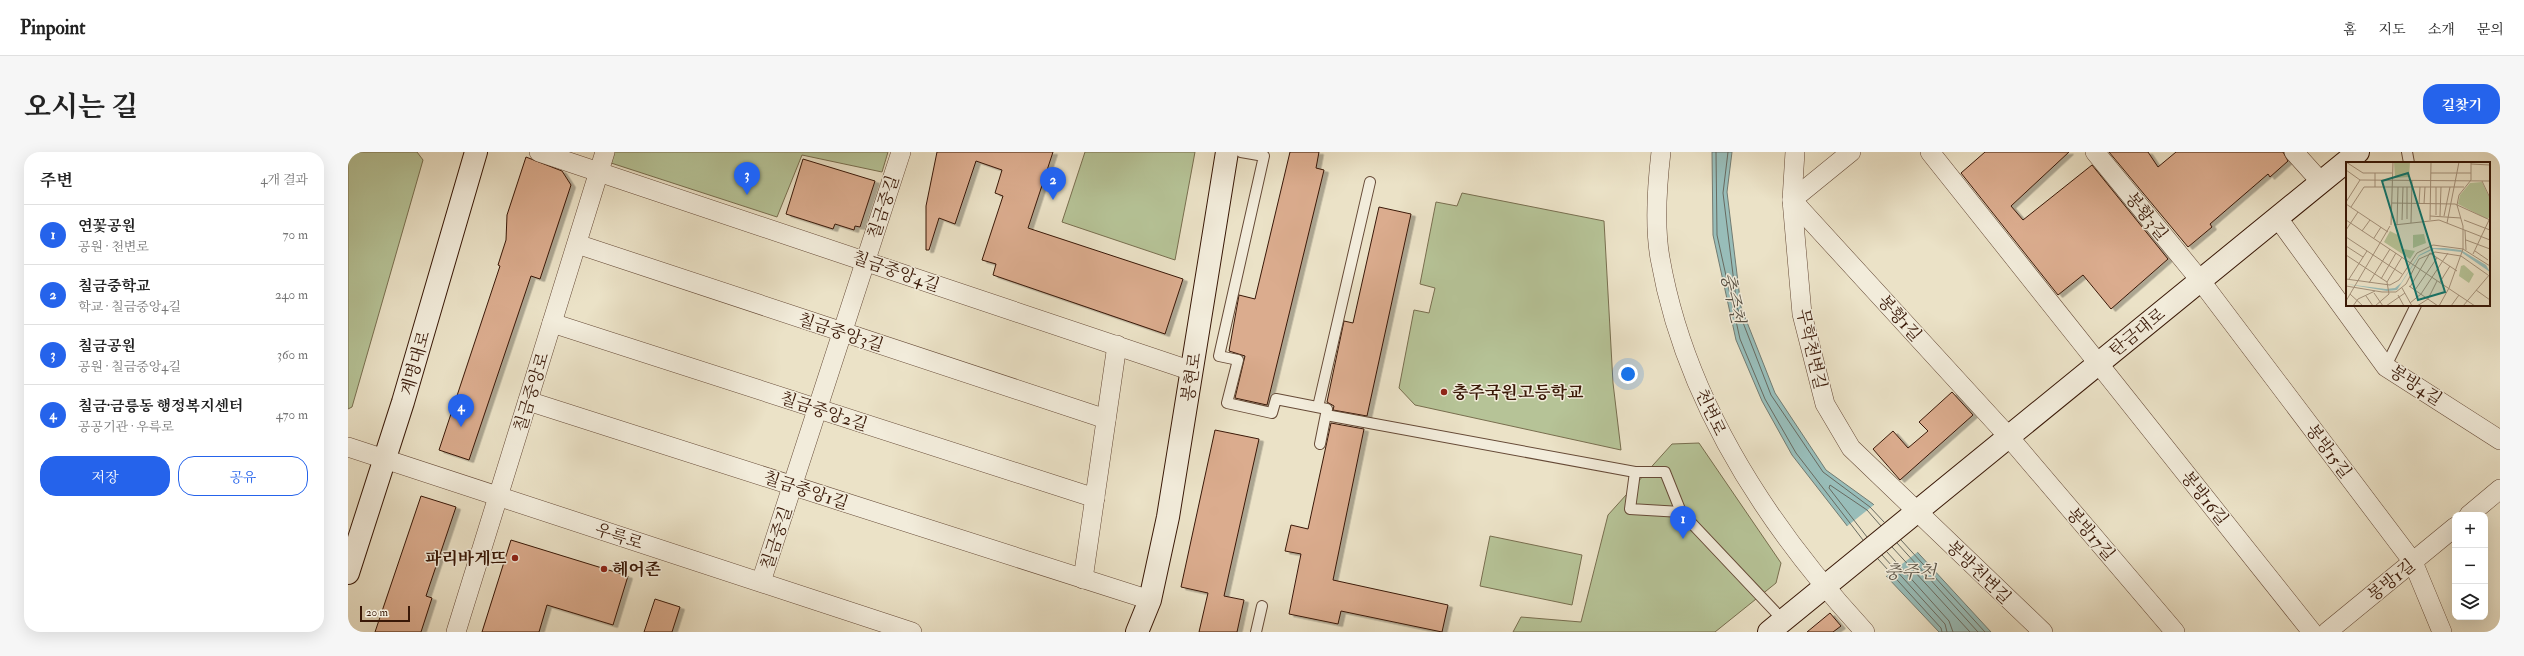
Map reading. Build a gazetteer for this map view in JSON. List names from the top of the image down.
{
  "streets": {
    "street": [
      "칠금중길",
      "봉황3길",
      "칠금중앙4길",
      "봉황1길",
      "칠금중앙3길",
      "탄금대로",
      "무학천변길",
      "계명대로",
      "봉현로",
      "봉방4길",
      "칠금중앙로",
      "칠금중앙2길",
      "천변로",
      "봉방15길",
      "칠금중앙1길",
      "봉방16길",
      "봉방17길",
      "우륵로",
      "봉방천변길",
      "봉방1길"
    ]
  },
  "crossings": [
    ["칠금중길", "칠금중앙4길"],
    ["칠금중길", "칠금중앙3길"],
    ["칠금중길", "칠금중앙2길"],
    ["칠금중길", "칠금중앙1길"],
    ["칠금중길", "우륵로"],
    ["봉황3길", "탄금대로"],
    ["봉황3길", "봉방15길"],
    ["칠금중앙4길", "봉현로"],
    ["칠금중앙4길", "칠금중앙로"],
    ["봉황1길", "탄금대로"],
    ["봉황1길", "무학천변길"],
    ["봉황1길", "봉방17길"],
    ["칠금중앙3길", "칠금중앙로"],
    ["탄금대로", "무학천변길"],
    ["탄금대로", "봉방4길"],
    ["탄금대로", "천변로"],
    ["탄금대로", "봉방15길"],
    ["탄금대로", "봉방16길"],
    ["탄금대로", "봉방17길"],
    ["탄금대로", "봉방천변길"],
    ["무학천변길", "봉방천변길"],
    ["계명대로", "우륵로"],
    ["봉현로", "칠금중앙1길"],
    ["칠금중앙로", "칠금중앙2길"],
    ["칠금중앙로", "칠금중앙1길"],
    ["칠금중앙로", "우륵로"],
    ["봉방15길", "봉방1길"]
  ],
  "water": ["충주천"],
  "places": ["충주국원고등학교", "파리바게뜨", "헤어존"],
  "scale_bar": "20 m",
  "page": {
    "header": "Pinpoint",
    "nav": [
      "홈",
      "지도",
      "소개",
      "문의"
    ],
    "title": "오시는 길",
    "buttons": [
      "길찾기",
      ["저장", "공유"]
    ],
    "heading": ["주변", "4개 결과"],
    "pins": [
      "3",
      "2",
      "4",
      "1"
    ],
    "list": [
      {
        "mark": "1",
        "name": "연꽃공원",
        "note": "공원 · 천변로",
        "value": "70 m"
      },
      {
        "mark": "2",
        "name": "칠금중학교",
        "note": "학교 · 칠금중앙4길",
        "value": "240 m"
      },
      {
        "mark": "3",
        "name": "칠금공원",
        "note": "공원 · 칠금중앙4길",
        "value": "360 m"
      },
      {
        "mark": "4",
        "name": "칠금·금릉동 행정복지센터",
        "note": "공공기관 · 우륵로",
        "value": "470 m"
      }
    ],
    "map_buttons": ["+", "−"],
    "scale": "20 m"
  }
}
